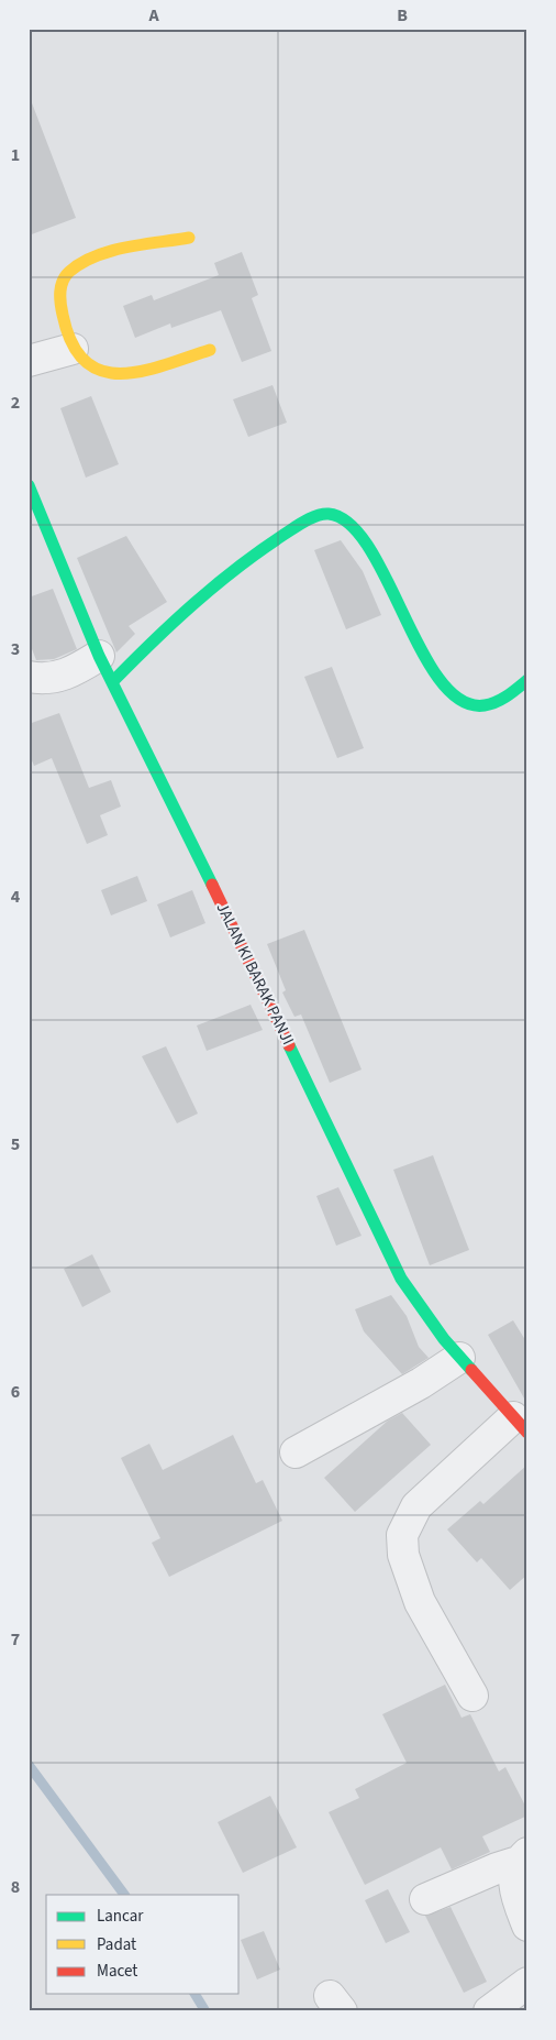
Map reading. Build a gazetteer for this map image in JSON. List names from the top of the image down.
{
  "streets": {
    "street": ["JALAN KI BARAK PANJI"]
  },
  "legend": ["Lancar", "Padat", "Macet"],
  "grid": {
    "columns": ["A", "B"],
    "rows": [
      "1",
      "2",
      "3",
      "4",
      "5",
      "6",
      "7",
      "8"
    ]
  }
}
